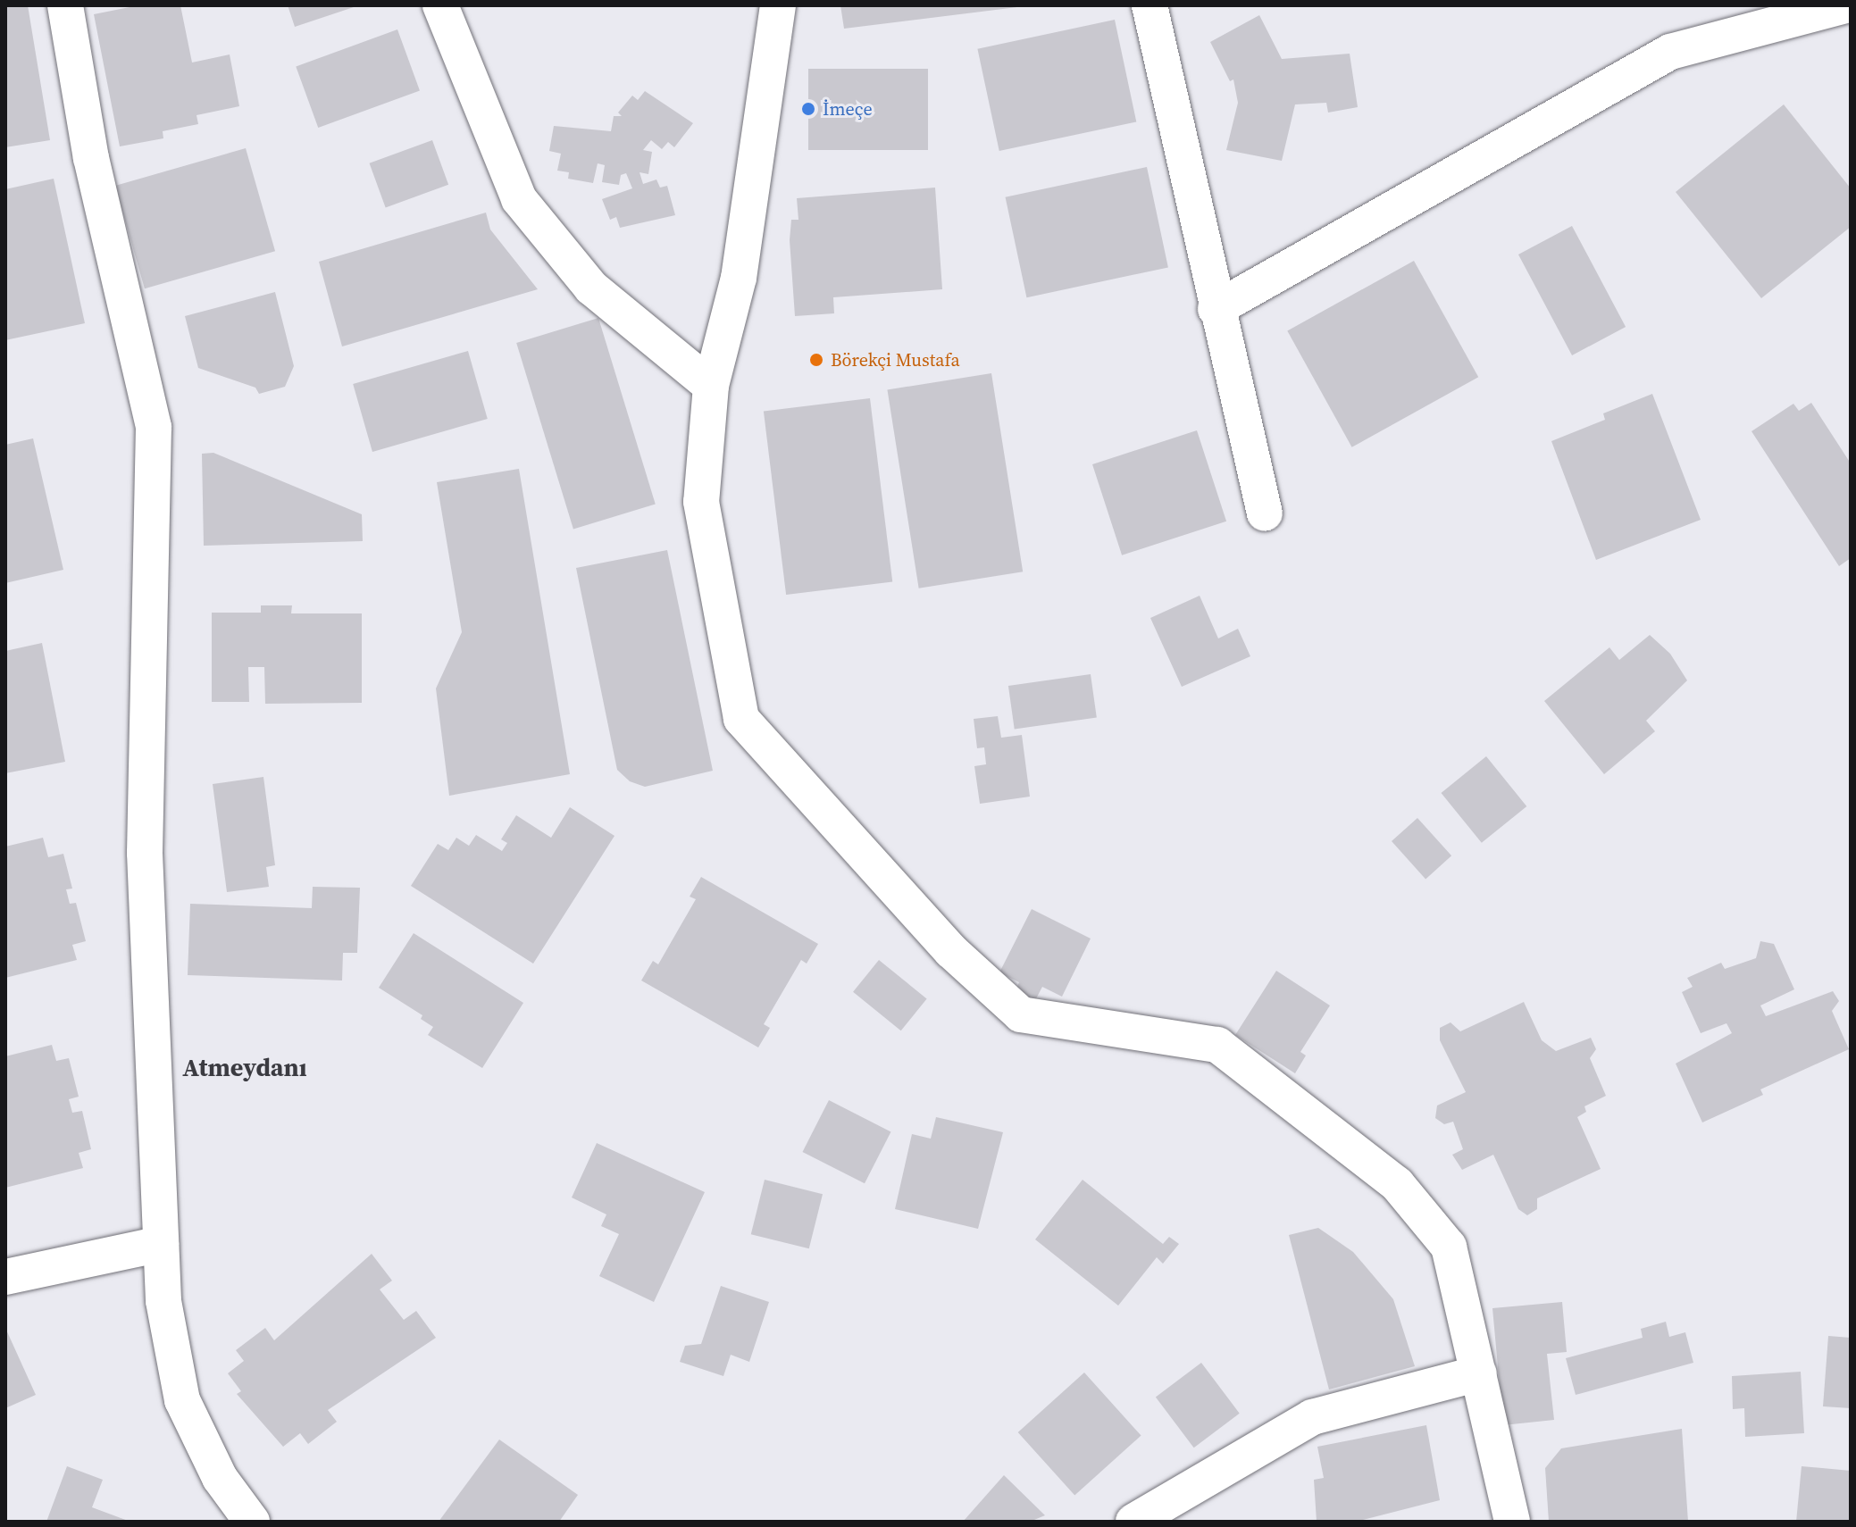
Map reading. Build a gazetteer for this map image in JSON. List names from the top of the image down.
{
  "districts": ["Atmeydanı"],
  "places": ["İmeçe", "Börekçi Mustafa"]
}
